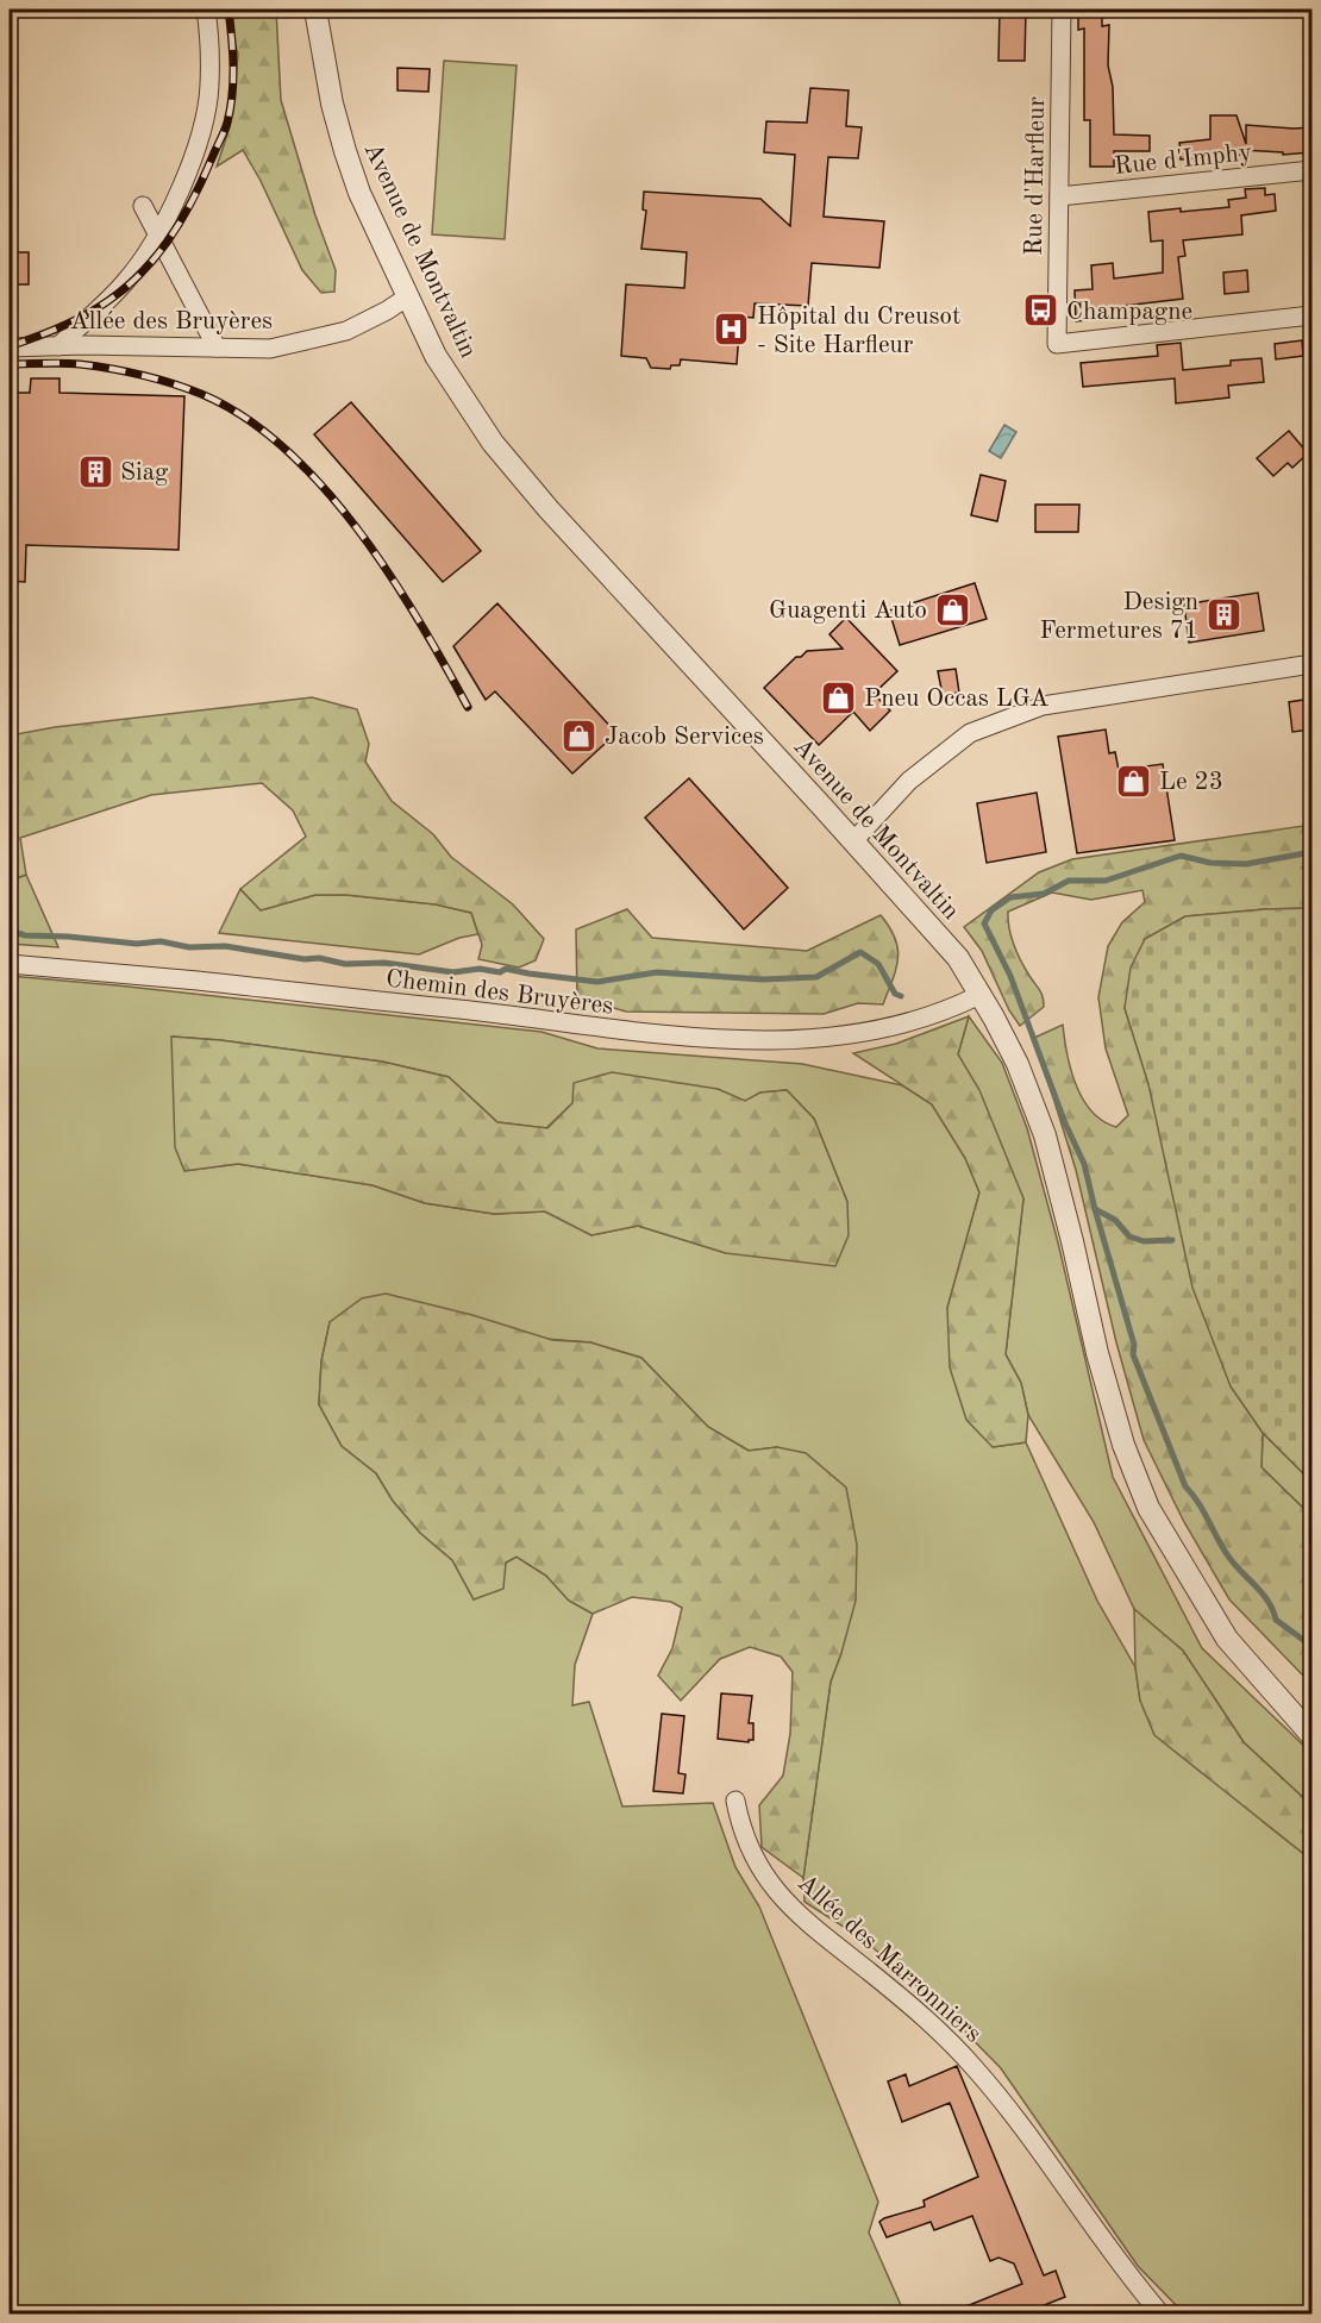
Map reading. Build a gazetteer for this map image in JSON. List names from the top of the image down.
{
  "streets": {
    "street": [
      "Rue d'Imphy",
      "Rue d'Harfleur",
      "Avenue de Montvaltin",
      "Allée des Bruyères",
      "Chemin des Bruyères",
      "Allée des Marronniers"
    ]
  },
  "crossings": [
    ["Rue d'Imphy", "Rue d'Harfleur"],
    ["Avenue de Montvaltin", "Allée des Bruyères"],
    ["Avenue de Montvaltin", "Chemin des Bruyères"]
  ],
  "places": {
    "bus stop": ["Champagne"],
    "hospital": ["Hôpital du Creusot - Site Harfleur"],
    "building": ["Siag", "Design Fermetures 71"],
    "shop": [
      "Guagenti Auto",
      "Pneu Occas LGA",
      "Jacob Services",
      "Le 23"
    ]
  }
}
